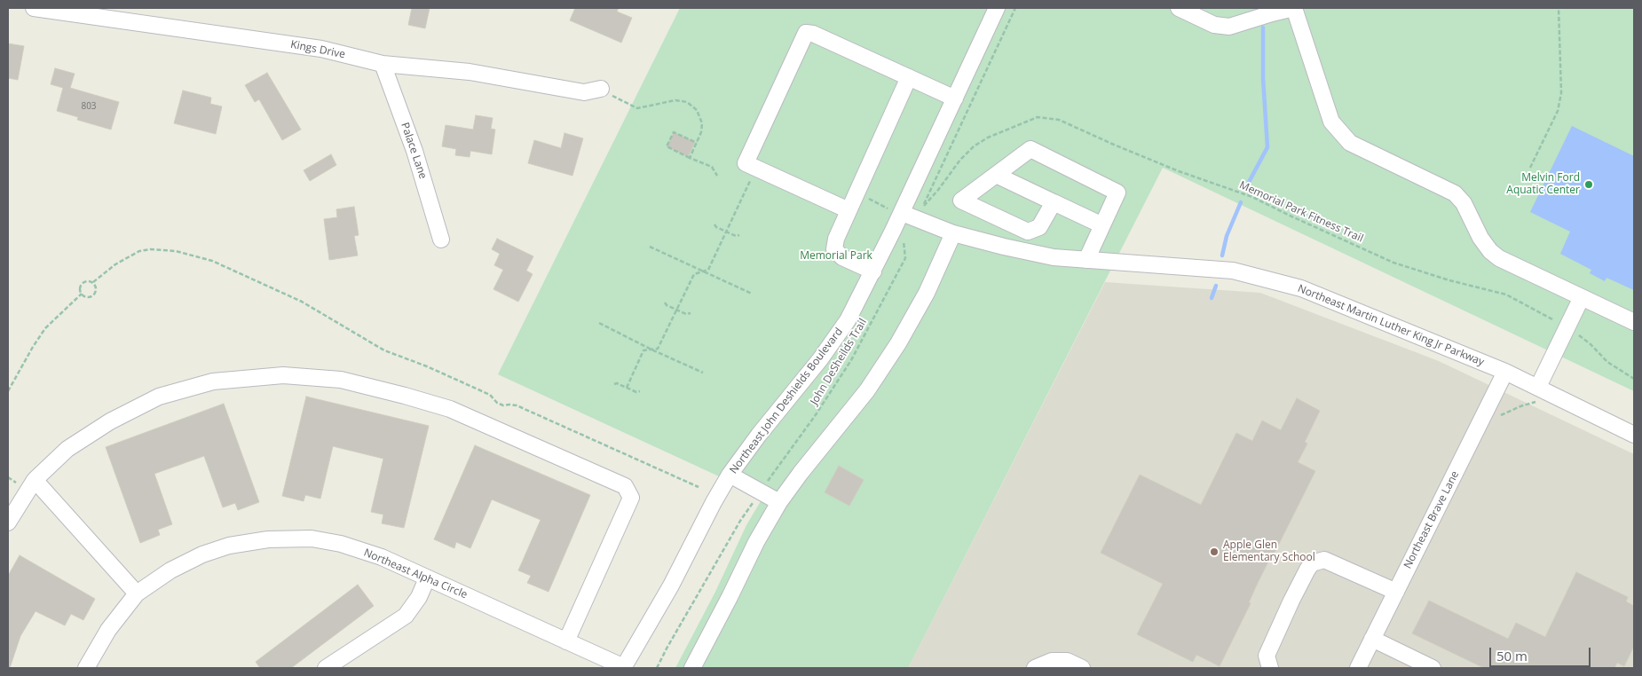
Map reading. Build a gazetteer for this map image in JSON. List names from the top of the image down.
{
  "streets": {
    "street": [
      "Kings Drive",
      "Palace Lane",
      "Northeast Martin Luther King Jr Parkway",
      "Northeast John Deshields Boulevard",
      "Northeast Brave Lane",
      "Northeast Alpha Circle"
    ],
    "path": ["Memorial Park Fitness Trail", "John DeSheilds Trail"]
  },
  "crossings": [
    ["Kings Drive", "Palace Lane"],
    ["Northeast Martin Luther King Jr Parkway", "Northeast John Deshields Boulevard"],
    ["Northeast Martin Luther King Jr Parkway", "Northeast Brave Lane"],
    ["Northeast John Deshields Boulevard", "Northeast Alpha Circle"]
  ],
  "parks": ["Memorial Park"],
  "places": ["Melvin Ford Aquatic Center", "Apple Glen Elementary School"],
  "house_numbers": ["803"],
  "scale_bar": "50 m"
}
